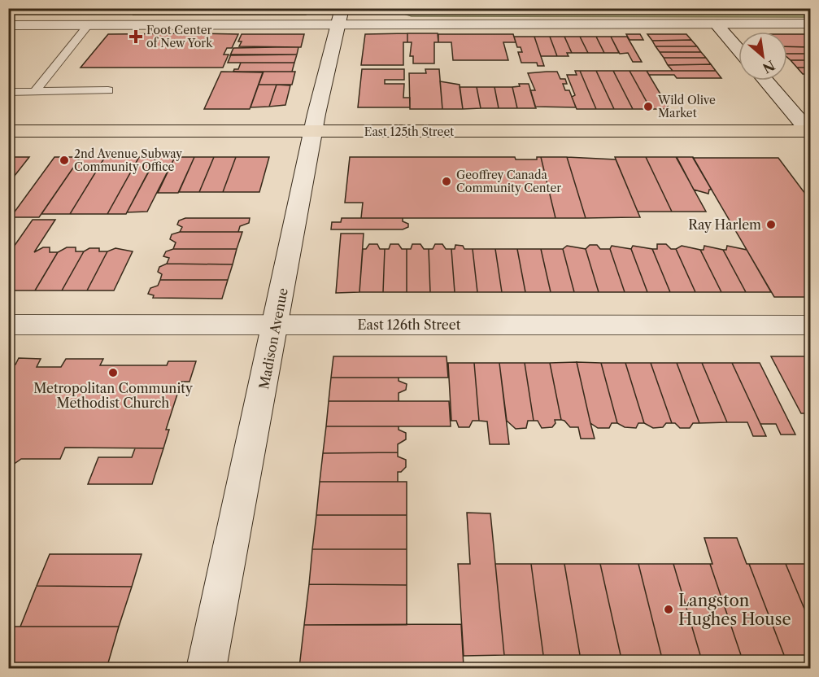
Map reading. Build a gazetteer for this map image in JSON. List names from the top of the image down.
{
  "streets": {
    "main road": ["East 125th Street"],
    "street": ["East 126th Street", "Madison Avenue"]
  },
  "crossings": [
    ["East 125th Street", "Madison Avenue"],
    ["East 126th Street", "Madison Avenue"]
  ],
  "places": {
    "health": ["Foot Center of New York"],
    "other": [
      "Wild Olive Market",
      "2nd Avenue Subway Community Office",
      "Geoffrey Canada Community Center",
      "Ray Harlem",
      "Metropolitan Community Methodist Church",
      "Langston Hughes House"
    ]
  },
  "north": "bottom right"
}
